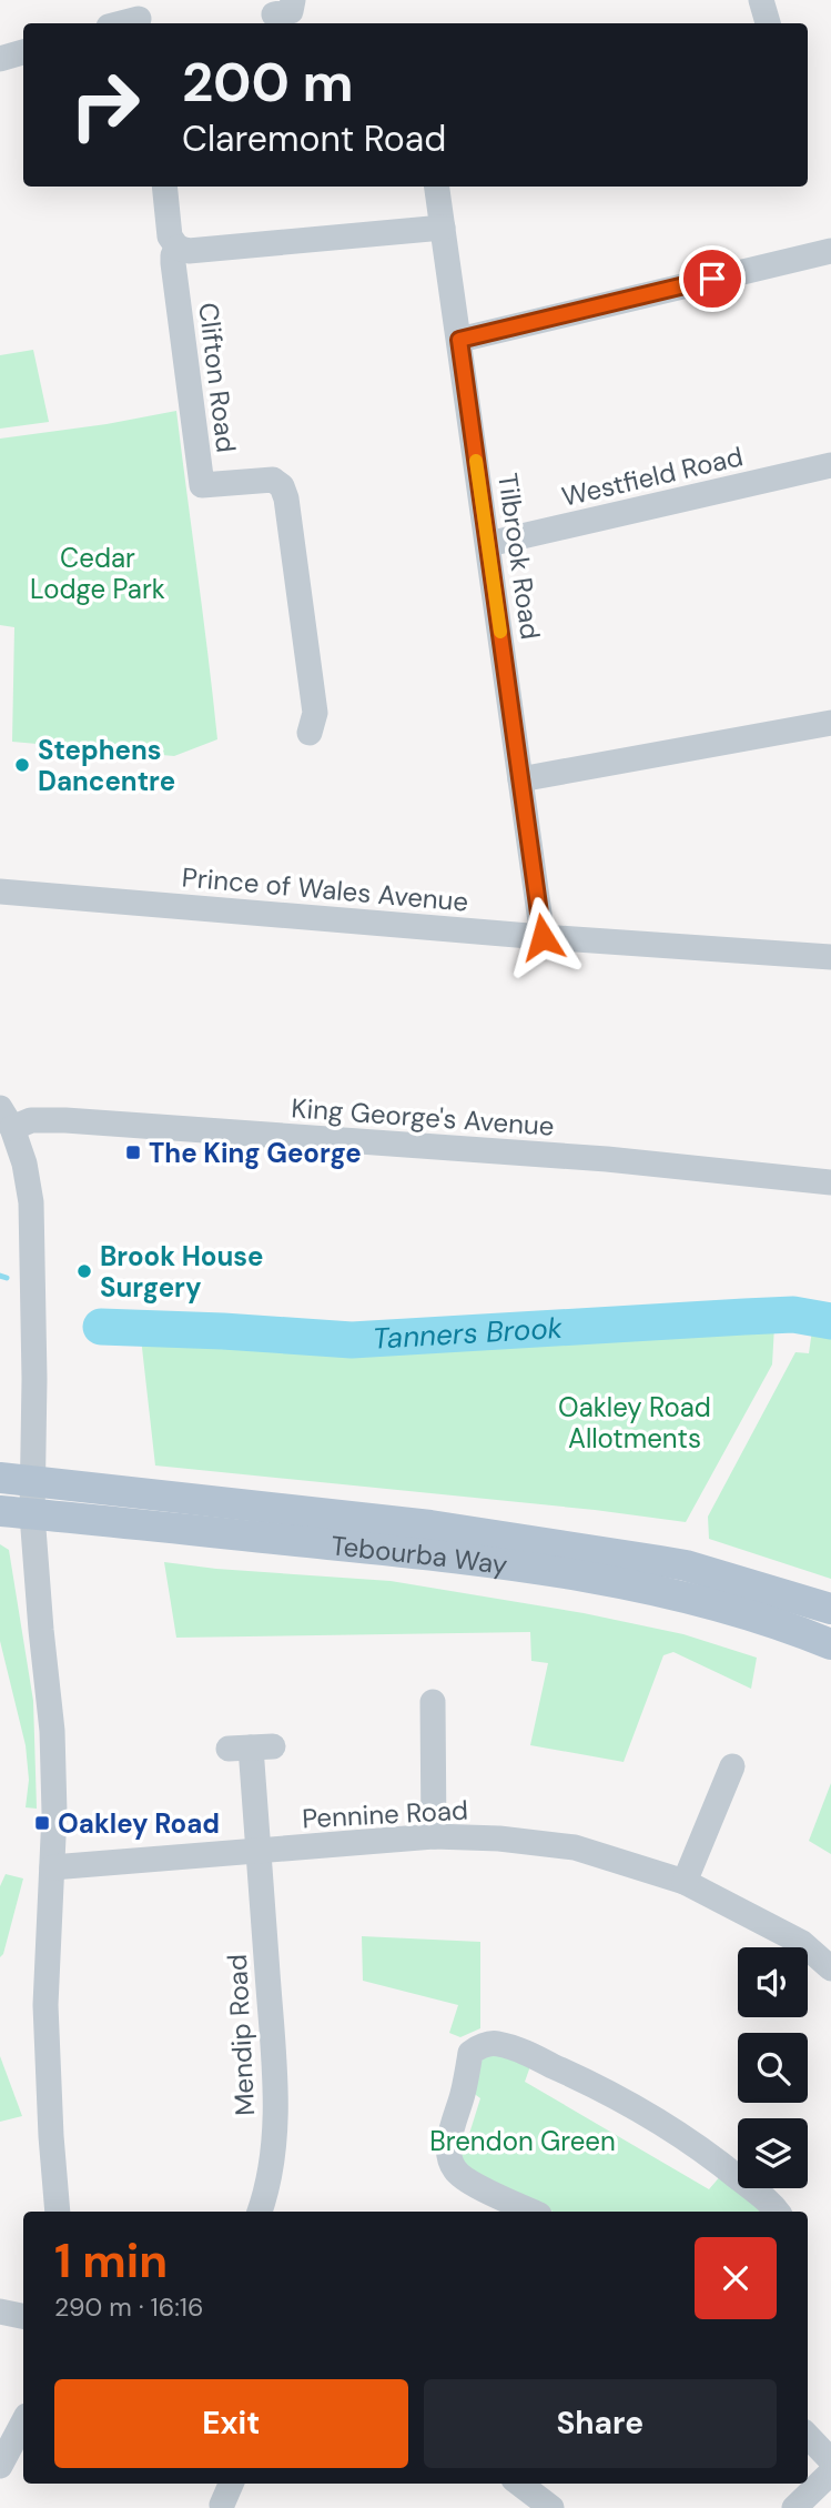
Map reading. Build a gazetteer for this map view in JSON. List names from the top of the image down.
{
  "streets": {
    "main road": ["Tebourba Way"],
    "street": [
      "Clifton Road",
      "Westfield Road",
      "Tilbrook Road",
      "Prince of Wales Avenue",
      "King George's Avenue",
      "Pennine Road",
      "Mendip Road"
    ]
  },
  "crossings": [
    ["Westfield Road", "Tilbrook Road"],
    ["Tilbrook Road", "Prince of Wales Avenue"],
    ["Pennine Road", "Mendip Road"]
  ],
  "water": ["Tanners Brook"],
  "parks": ["Cedar Lodge Park", "Oakley Road Allotments", "Brendon Green"],
  "places": {
    "other": ["Stephens Dancentre", "Brook House Surgery"],
    "transit": ["The King George", "Oakley Road"]
  },
  "page": {
    "turn": ["200 m", "Claremont Road"],
    "heading": ["1 min", "290 m · 16:16"],
    "buttons": ["Exit", "Share"]
  }
}
